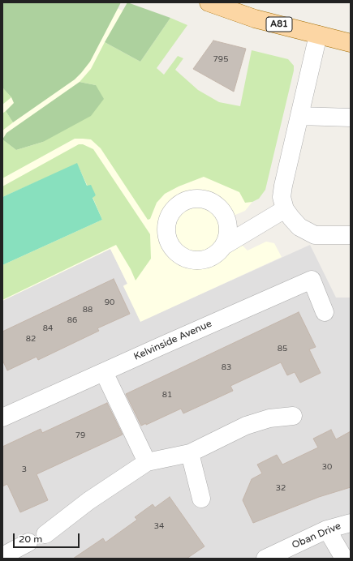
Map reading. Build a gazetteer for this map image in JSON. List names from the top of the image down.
{
  "streets": {
    "main road": ["A81"],
    "street": ["Kelvinside Avenue", "Oban Drive"]
  },
  "house_numbers": [
    "795",
    "90",
    "88",
    "86",
    "84",
    "82",
    "85",
    "83",
    "81",
    "79",
    "30",
    "3",
    "32",
    "34"
  ],
  "scale_bar": "20 m"
}
